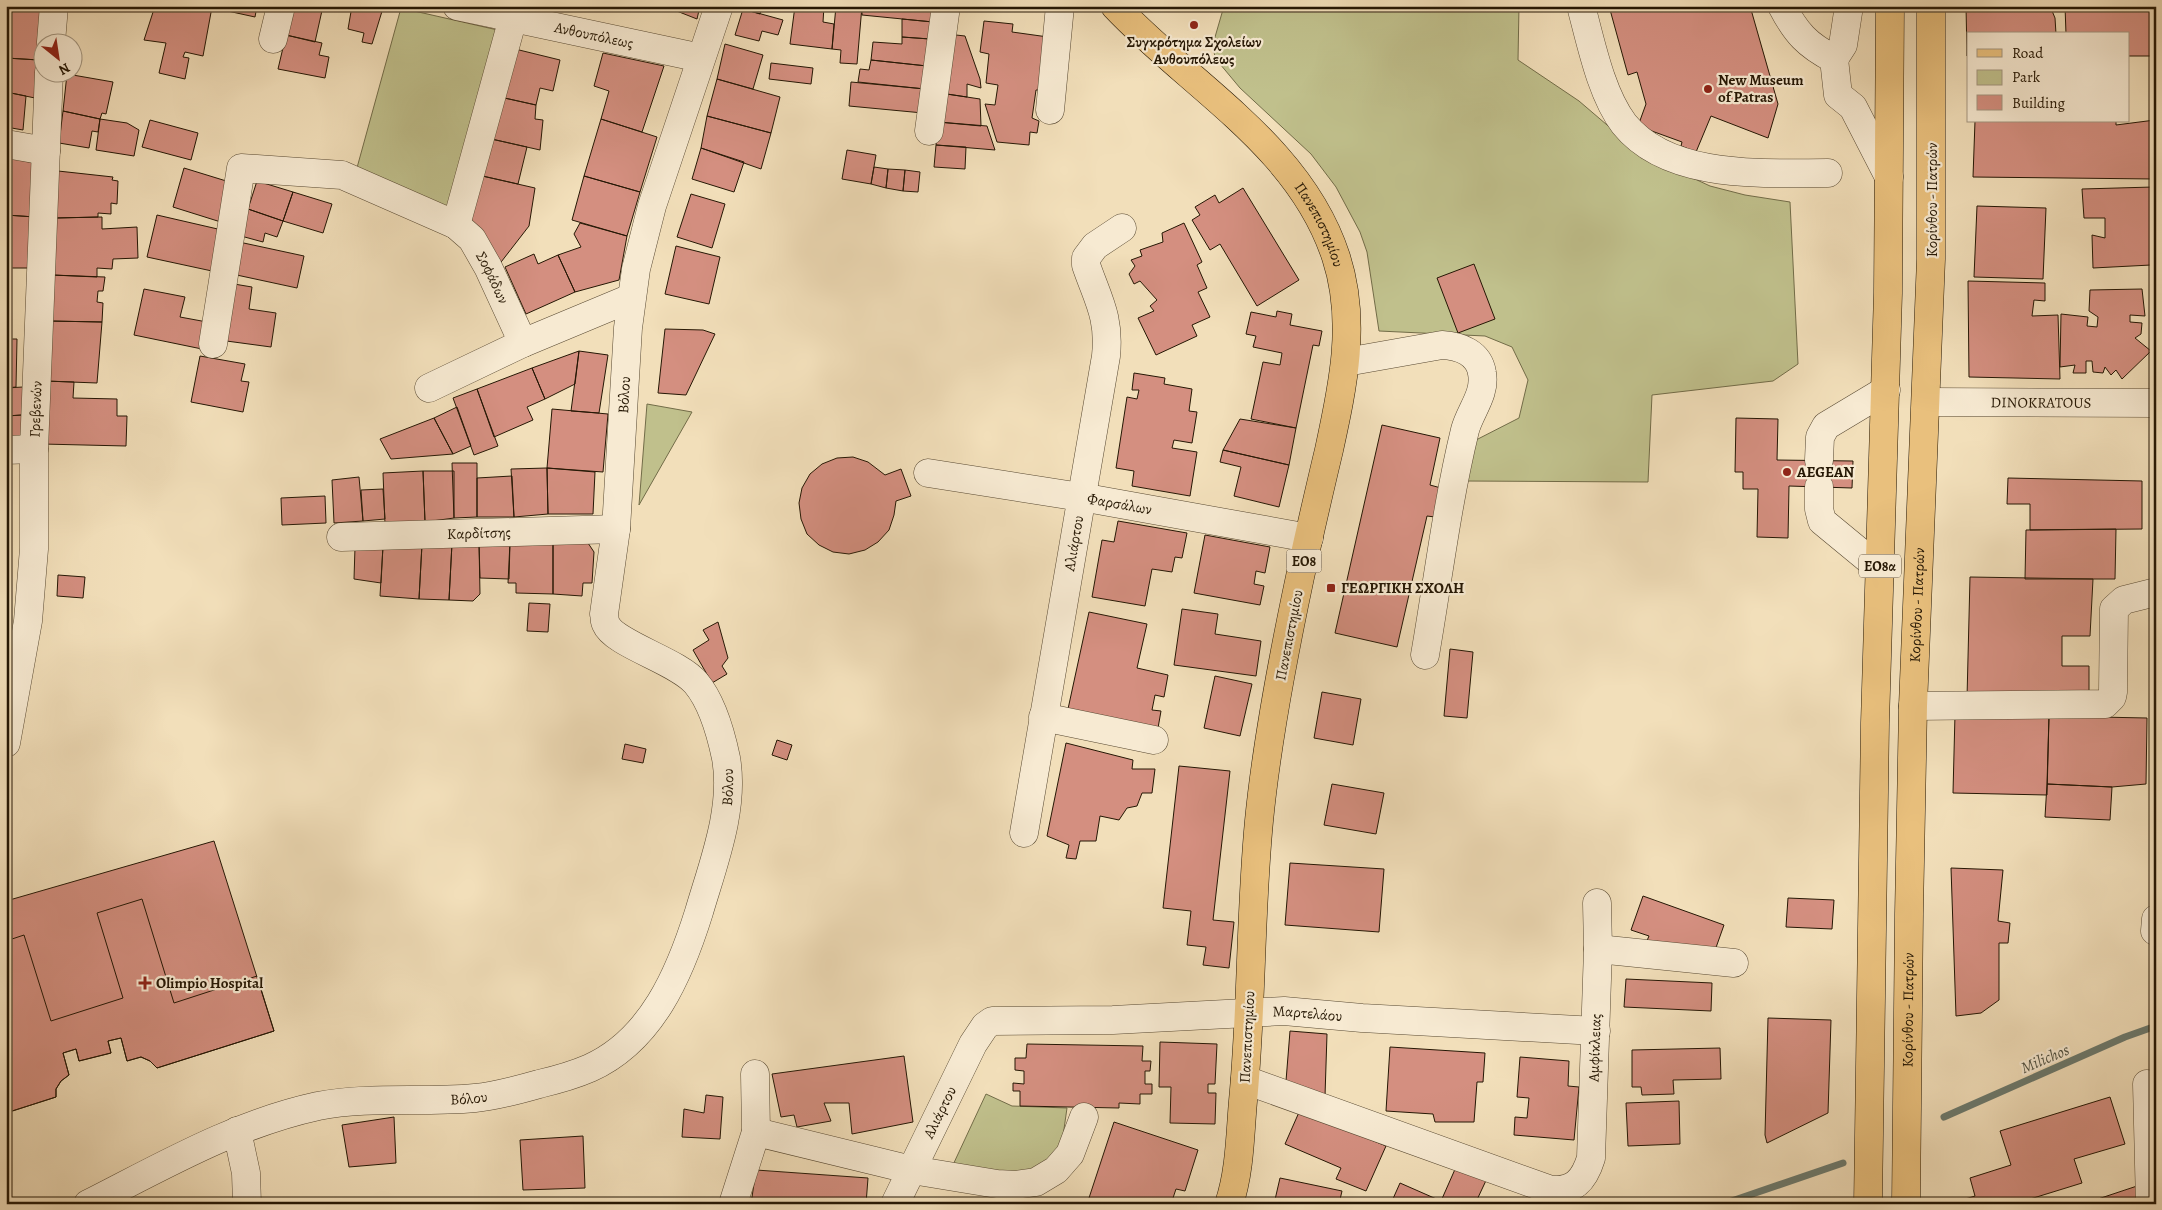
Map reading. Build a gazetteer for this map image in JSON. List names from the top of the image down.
{
  "streets": {
    "main road": [
      "Κορίνθου - Πατρών",
      "Πανεπιστημίου",
      "ΕΟ8",
      "ΕΟ8α"
    ],
    "street": [
      "Ανθουπόλεως",
      "Σοφάδων",
      "Βόλου",
      "DINOKRATOUS",
      "Γρεβενών",
      "Φαρσάλων",
      "Καρδίτσης",
      "Αλιάρτου",
      "Μαρτελάου",
      "Αμφίκλειας"
    ]
  },
  "crossings": [
    ["Ανθουπόλεως", "Βόλου"],
    ["Κορίνθου - Πατρών", "DINOKRATOUS"],
    ["Πανεπιστημίου", "Φαρσάλων"],
    ["Πανεπιστημίου", "Μαρτελάου"],
    ["Πανεπιστημίου", "Αμφίκλειας"],
    ["Βόλου", "Καρδίτσης"],
    ["Φαρσάλων", "Αλιάρτου"],
    ["Αλιάρτου", "Μαρτελάου"],
    ["Μαρτελάου", "Αμφίκλειας"]
  ],
  "water": ["Milichos"],
  "places": {
    "other": ["Συγκρότημα Σχολείων Ανθουπόλεως", "New Museum of Patras", "AEGEAN"],
    "transit": ["ΓΕΩΡΓΙΚΗ ΣΧΟΛΗ"],
    "health": ["Olimpio Hospital"]
  },
  "legend": ["Road", "Park", "Building"],
  "north": "bottom right"
}
